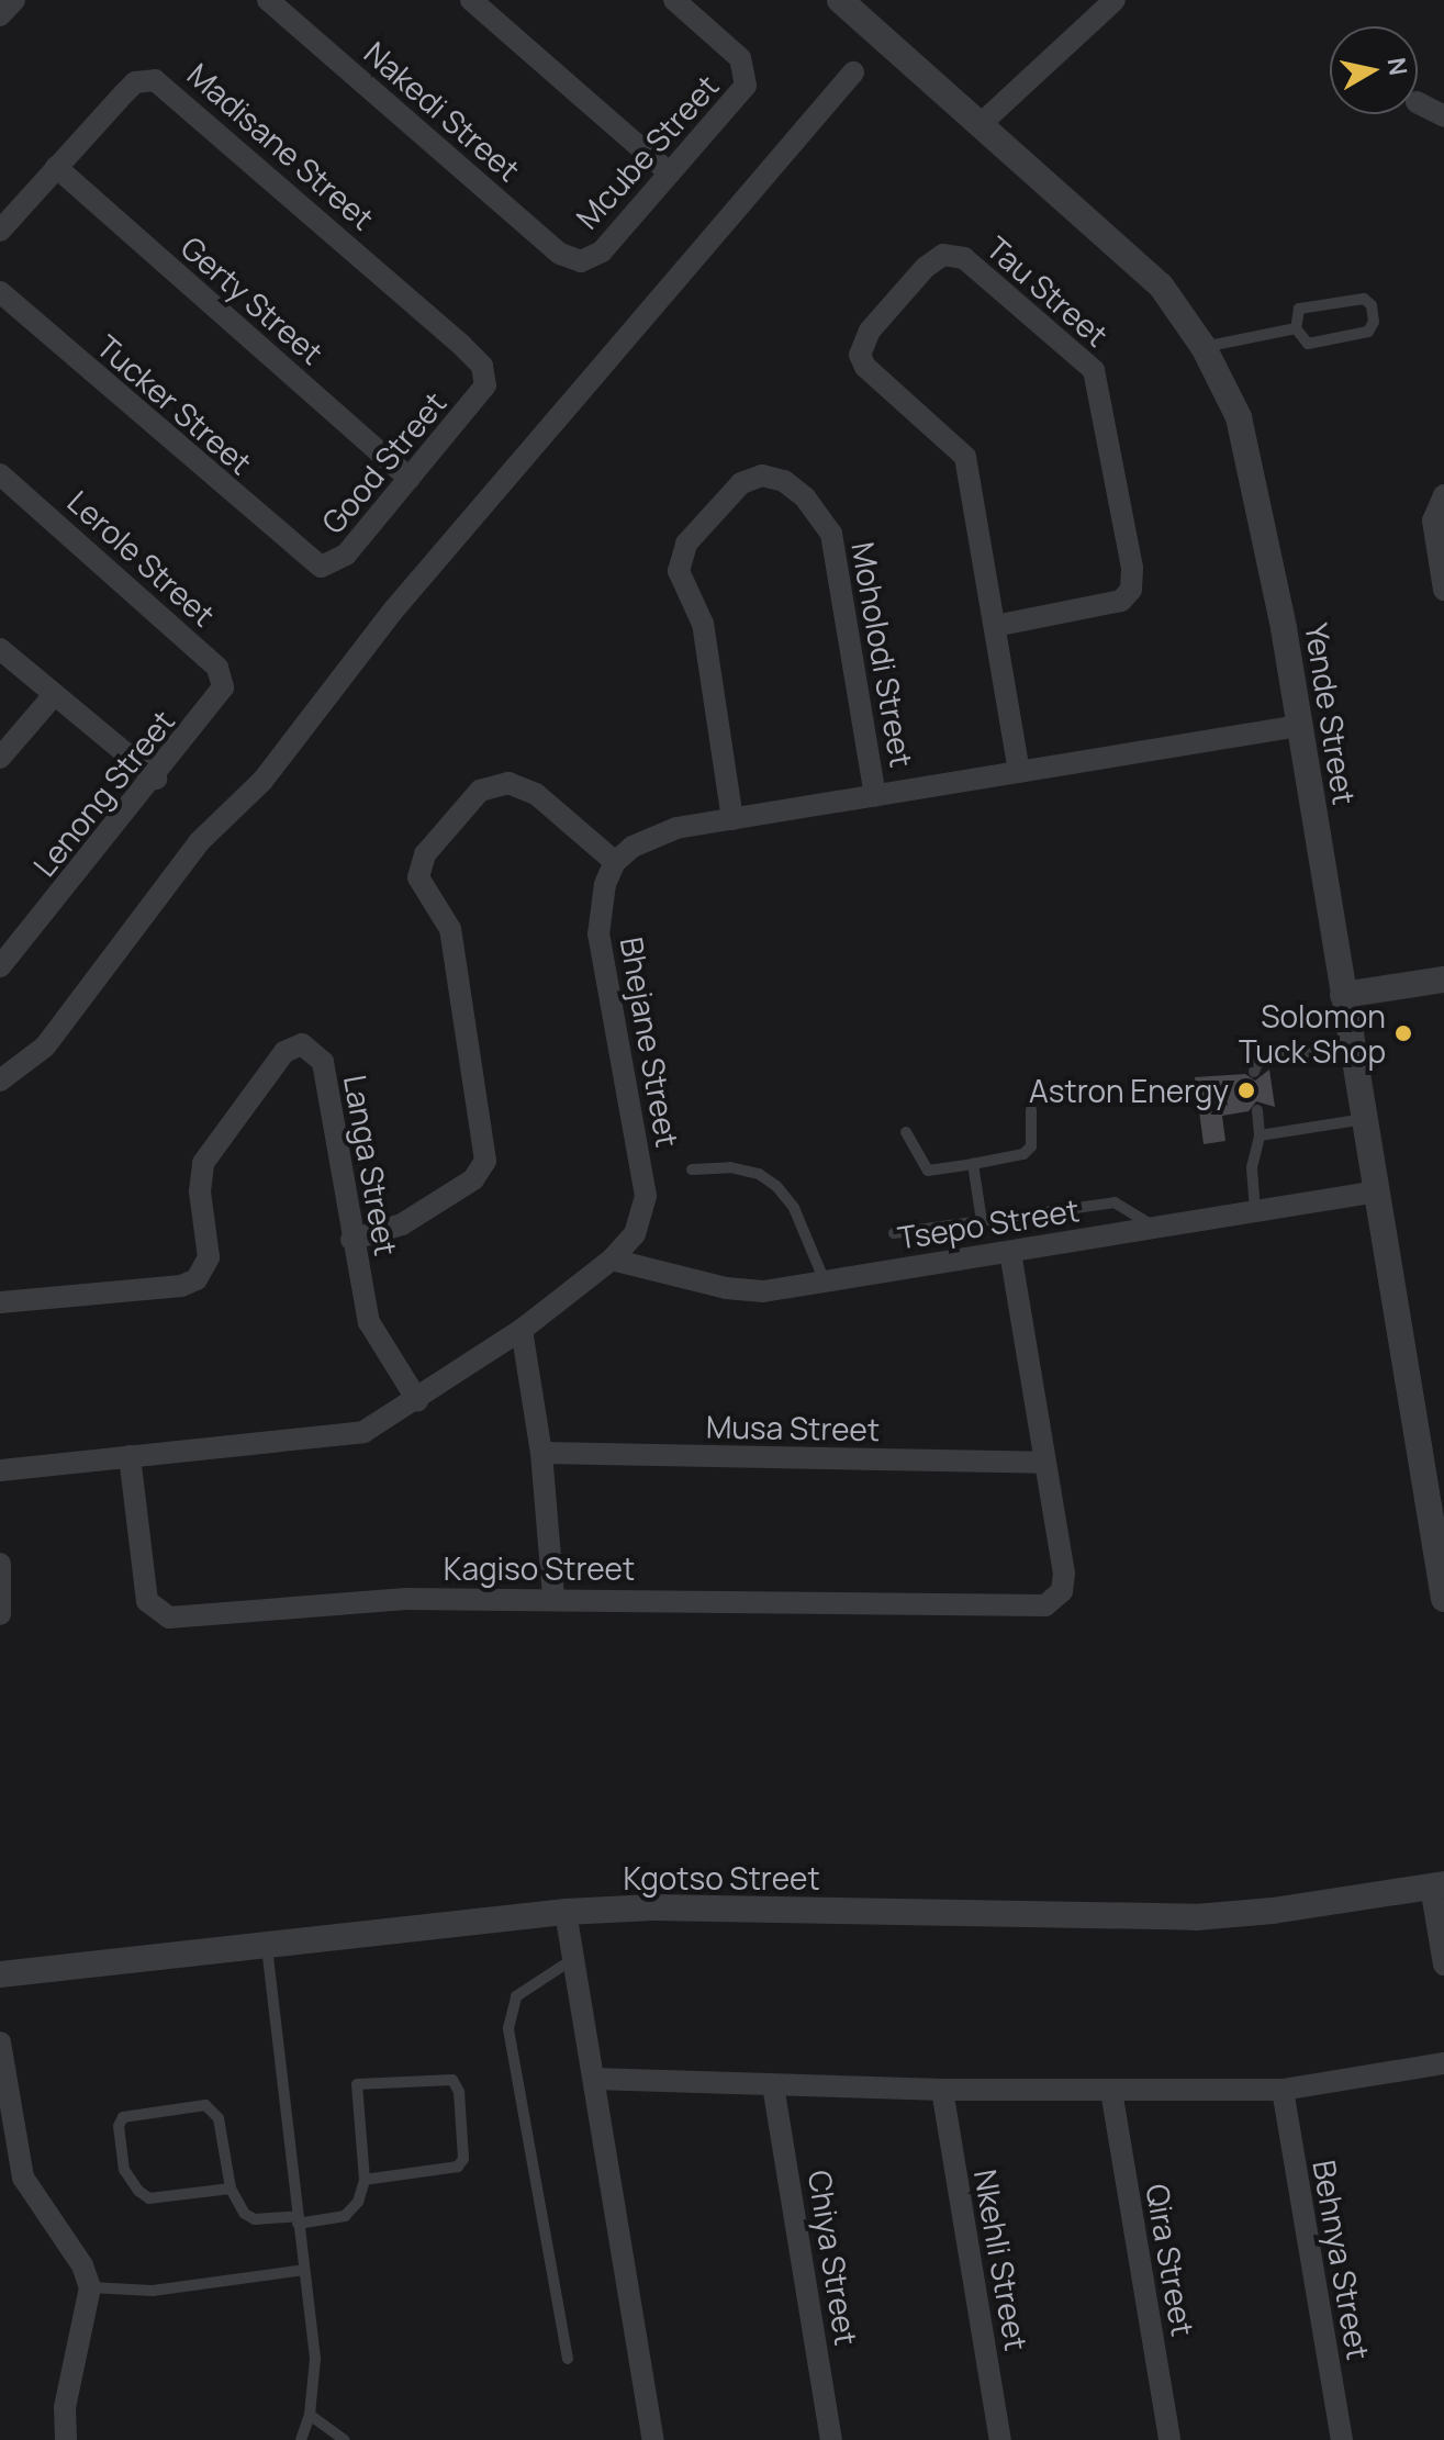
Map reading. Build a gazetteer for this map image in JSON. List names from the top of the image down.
{
  "streets": {
    "street": [
      "Nakedi Street",
      "Madisane Street",
      "Mcube Street",
      "Tau Street",
      "Gerty Street",
      "Tucker Street",
      "Good Street",
      "Lerole Street",
      "Moholodi Street",
      "Yende Street",
      "Lenong Street",
      "Bhejane Street",
      "Langa Street",
      "Tsepo Street",
      "Musa Street",
      "Kagiso Street",
      "Kgotso Street",
      "Chiya Street",
      "Nkehli Street",
      "Qira Street",
      "Behnya Street"
    ]
  },
  "crossings": [
    ["Nakedi Street", "Mcube Street"],
    ["Madisane Street", "Gerty Street"],
    ["Madisane Street", "Good Street"],
    ["Gerty Street", "Good Street"],
    ["Tucker Street", "Good Street"],
    ["Lerole Street", "Lenong Street"],
    ["Yende Street", "Tsepo Street"],
    ["Bhejane Street", "Langa Street"],
    ["Bhejane Street", "Tsepo Street"],
    ["Bhejane Street", "Kagiso Street"],
    ["Musa Street", "Kagiso Street"]
  ],
  "places": ["Solomon Tuck Shop", "Astron Energy"],
  "north": "right"
}
